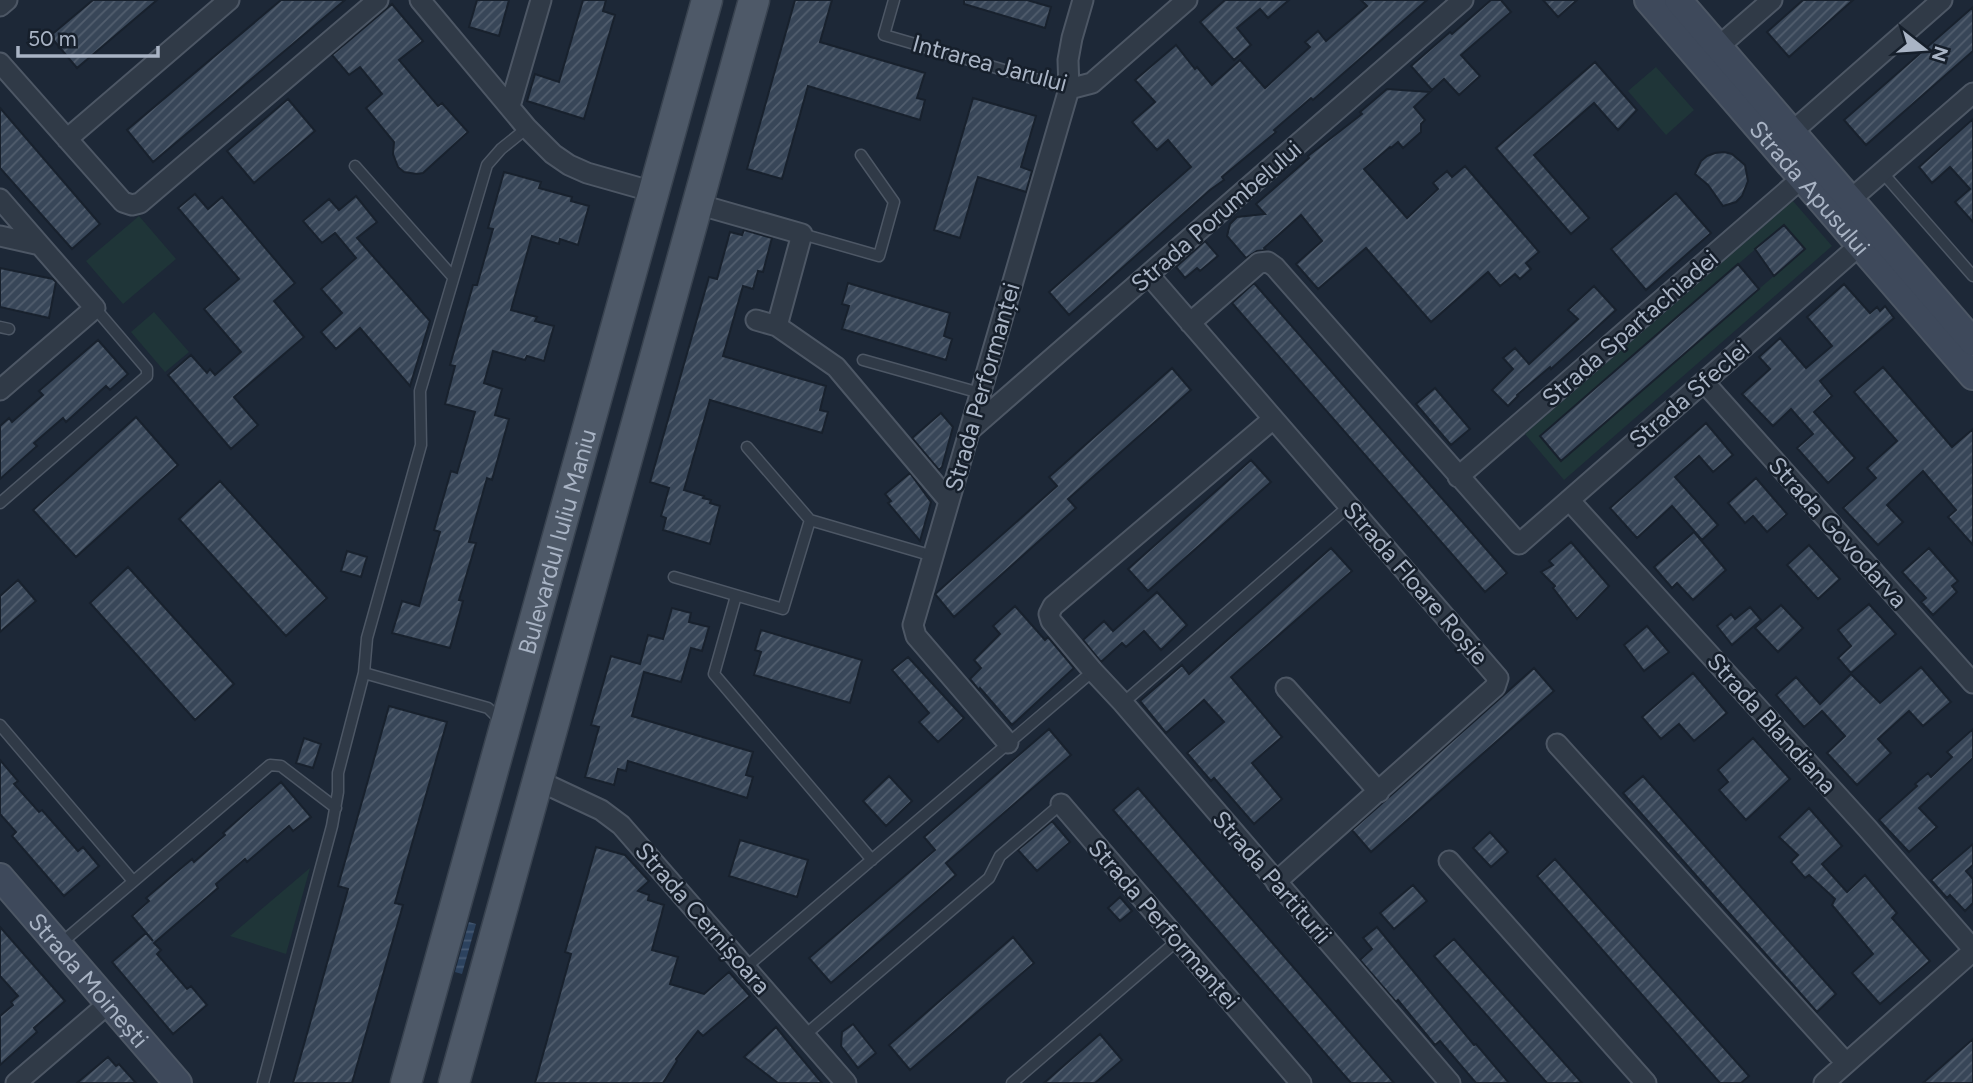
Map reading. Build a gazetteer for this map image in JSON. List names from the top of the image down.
{
  "streets": {
    "main road": ["Strada Apusului", "Bulevardul Iuliu Maniu", "Strada Moinești"],
    "street": [
      "Intrarea Jarului",
      "Strada Porumbelului",
      "Strada Spartachiadei",
      "Strada Performanței",
      "Strada Sfeclei",
      "Strada Govodarva",
      "Strada Floare Roșie",
      "Strada Blandiana",
      "Strada Partiturii",
      "Strada Cernișoara"
    ]
  },
  "crossings": [
    ["Intrarea Jarului", "Strada Performanței"],
    ["Strada Apusului", "Strada Spartachiadei"],
    ["Strada Apusului", "Strada Sfeclei"],
    ["Strada Porumbelului", "Strada Performanței"],
    ["Strada Porumbelului", "Strada Floare Roșie"],
    ["Strada Spartachiadei", "Strada Sfeclei"],
    ["Strada Performanței", "Strada Cernișoara"],
    ["Strada Sfeclei", "Strada Govodarva"],
    ["Strada Sfeclei", "Strada Blandiana"],
    ["Bulevardul Iuliu Maniu", "Strada Cernișoara"],
    ["Strada Floare Roșie", "Strada Partiturii"]
  ],
  "scale_bar": "50 m",
  "north": "right"
}
